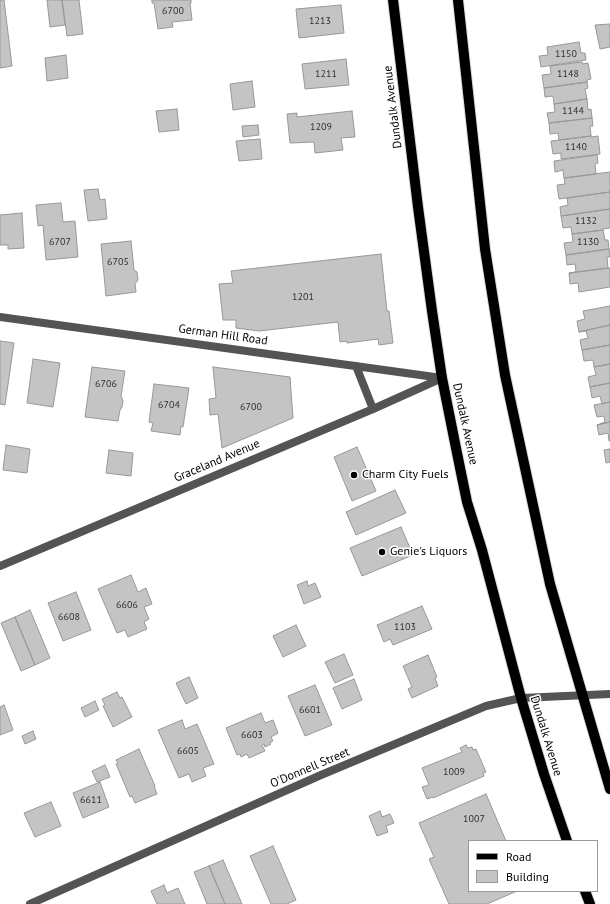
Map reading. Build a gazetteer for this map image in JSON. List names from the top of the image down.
{
  "streets": {
    "main road": ["Dundalk Avenue"],
    "street": ["German Hill Road", "Graceland Avenue", "O'Donnell Street"]
  },
  "crossings": [
    ["Dundalk Avenue", "German Hill Road"],
    ["Dundalk Avenue", "Graceland Avenue"],
    ["Dundalk Avenue", "O'Donnell Street"],
    ["German Hill Road", "Graceland Avenue"]
  ],
  "places": ["Charm City Fuels", "Genie's Liquors"],
  "house_numbers": [
    "6700",
    "1213",
    "1150",
    "1211",
    "1148",
    "1144",
    "1209",
    "1140",
    "1132",
    "6707",
    "1130",
    "6705",
    "1201",
    "6706",
    "6704",
    "6700",
    "6606",
    "6608",
    "1103",
    "6601",
    "6603",
    "6605",
    "1009",
    "6611",
    "1007"
  ],
  "legend": ["Road", "Building"]
}
